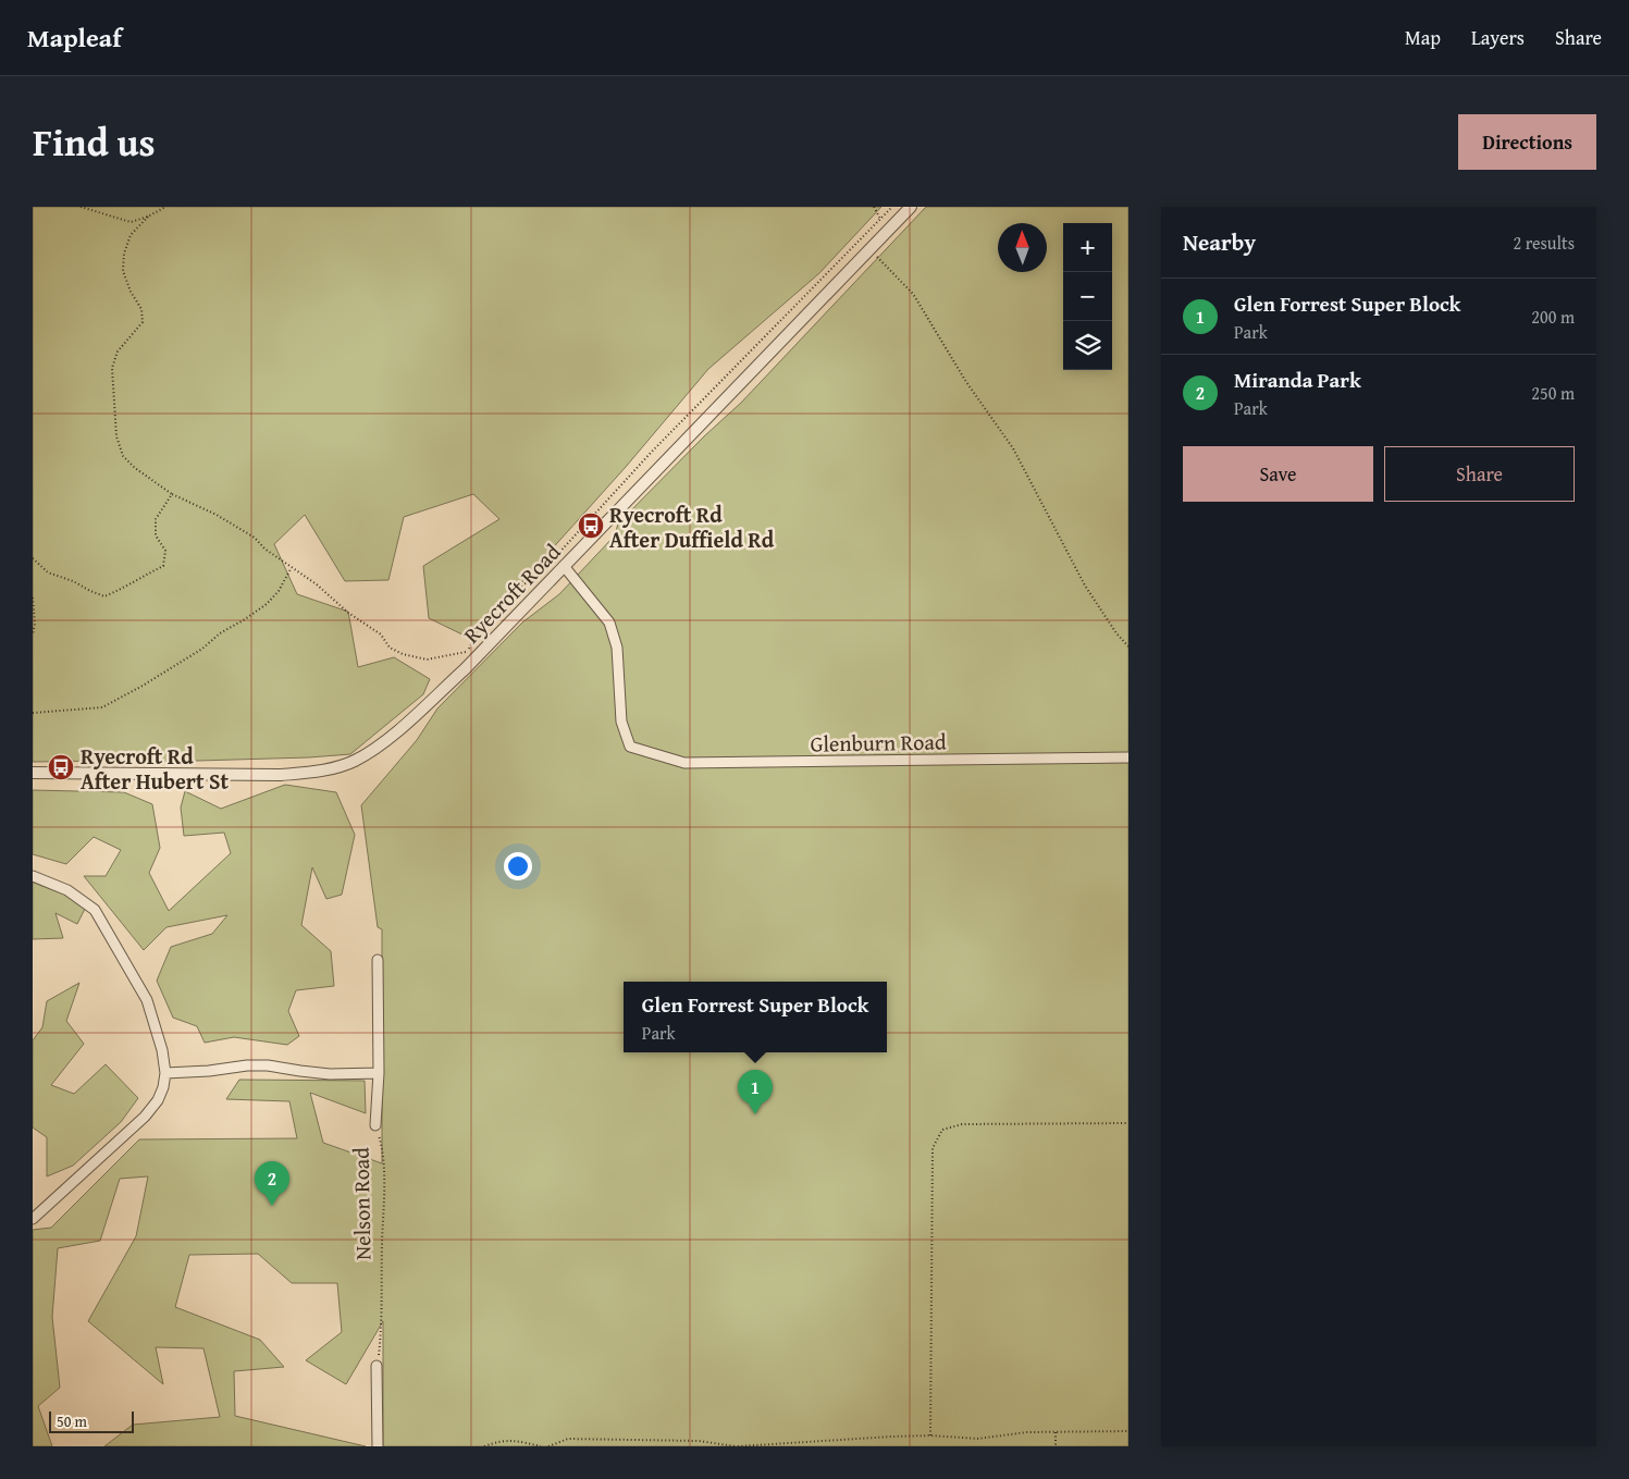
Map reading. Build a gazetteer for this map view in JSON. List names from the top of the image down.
{
  "streets": {
    "street": ["Ryecroft Road", "Glenburn Road", "Nelson Road"]
  },
  "crossings": [
    ["Ryecroft Road", "Glenburn Road"]
  ],
  "places": {
    "bus stop": ["Ryecroft Rd After Duffield Rd", "Ryecroft Rd After Hubert St"]
  },
  "scale_bar": "50 m",
  "north": "top",
  "page": {
    "header": "Mapleaf",
    "nav": ["Map", "Layers", "Share"],
    "title": "Find us",
    "buttons": [
      "Directions",
      ["Save", "Share"]
    ],
    "heading": ["Nearby", "2 results"],
    "map_buttons": ["+", "−"],
    "list": [
      {
        "mark": "1",
        "name": "Glen Forrest Super Block",
        "note": "Park",
        "value": "200 m"
      },
      {
        "mark": "2",
        "name": "Miranda Park",
        "note": "Park",
        "value": "250 m"
      }
    ],
    "popup": ["Glen Forrest Super Block", "Park"],
    "pins": ["1", "2"],
    "scale": "50 m"
  }
}
